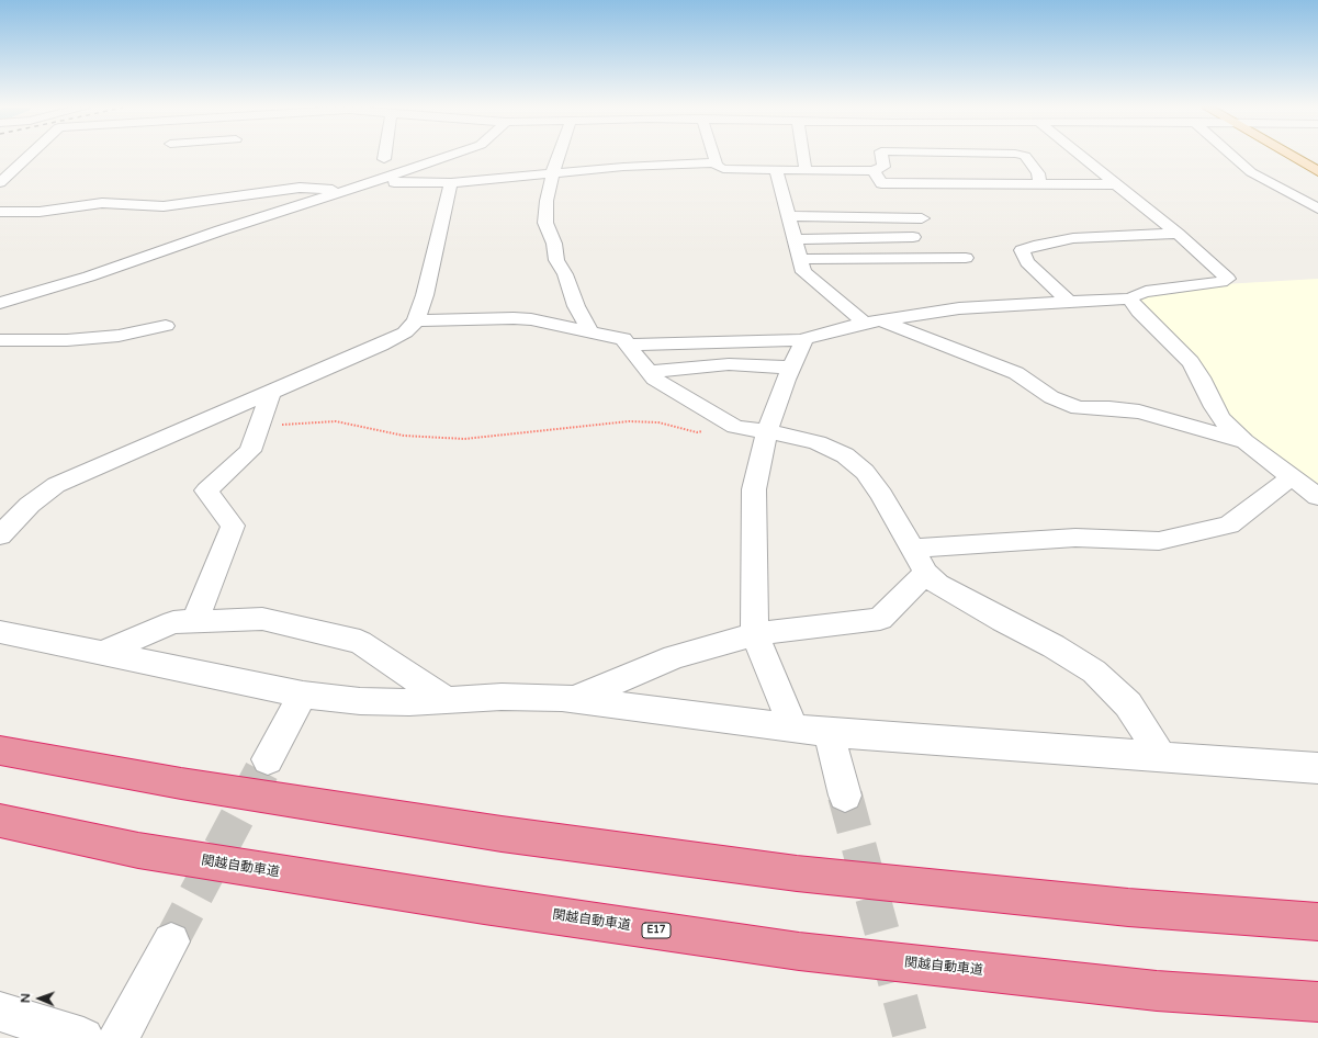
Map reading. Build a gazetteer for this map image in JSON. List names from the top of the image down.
{
  "streets": {
    "highway": ["関越自動車道", "E17"]
  },
  "north": "left"
}
